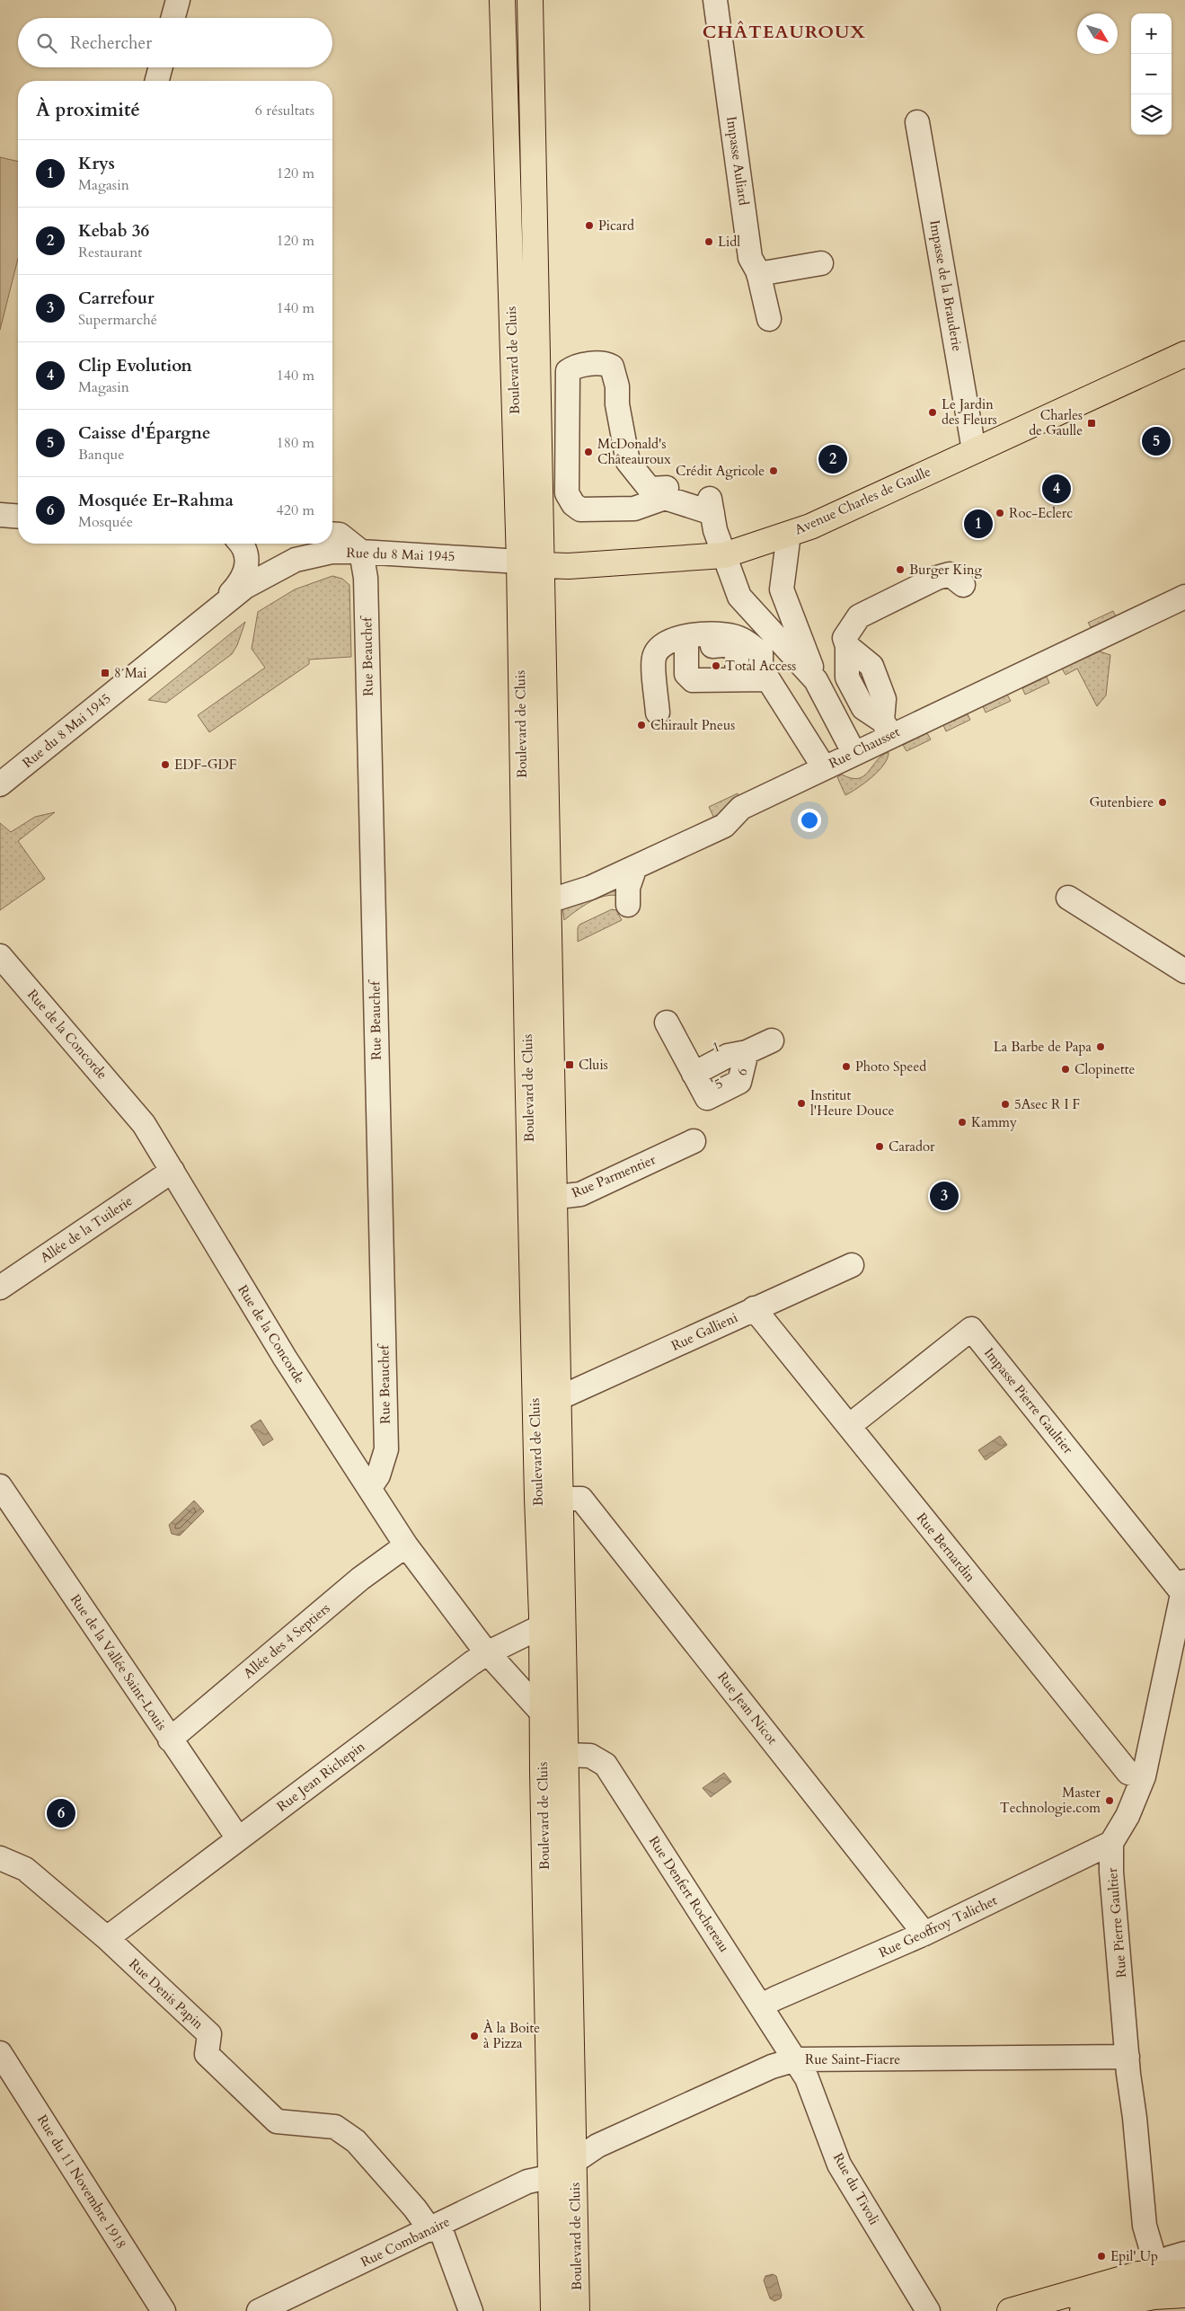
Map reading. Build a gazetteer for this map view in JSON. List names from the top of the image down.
{
  "streets": {
    "main road": ["Boulevard de Cluis", "Avenue Charles de Gaulle"],
    "street": [
      "Impasse Auliard",
      "Impasse de la Brauderie",
      "Rue du 8 Mai 1945",
      "Rue Beauchef",
      "Rue Chausset",
      "Rue de la Concorde",
      "1",
      "5",
      "Rue Parmentier",
      "Allée de la Tuilerie",
      "Rue Gallieni",
      "Impasse Pierre Gaultier",
      "Rue Bernardin",
      "Allée des 4 Septiers",
      "Rue de la Vallée Saint-Louis",
      "Rue Jean Nicot",
      "Rue Jean Richepin",
      "Rue Denfert Rochereau",
      "Rue Pierre Gaultier",
      "Rue Geoffroy Talichet",
      "Rue Denis Papin",
      "Rue Saint-Fiacre",
      "Rue du 11 Novembre 1918",
      "Rue du Tivoli",
      "Rue Combanaire"
    ]
  },
  "crossings": [
    ["Impasse de la Brauderie", "Avenue Charles de Gaulle"],
    ["Boulevard de Cluis", "Avenue Charles de Gaulle"],
    ["Boulevard de Cluis", "Rue du 8 Mai 1945"],
    ["Boulevard de Cluis", "Rue Chausset"],
    ["Boulevard de Cluis", "Rue de la Concorde"],
    ["Boulevard de Cluis", "Rue Parmentier"],
    ["Boulevard de Cluis", "Rue Gallieni"],
    ["Boulevard de Cluis", "Rue Jean Nicot"],
    ["Boulevard de Cluis", "Rue Jean Richepin"],
    ["Boulevard de Cluis", "Rue Denfert Rochereau"],
    ["Boulevard de Cluis", "Rue Saint-Fiacre"],
    ["Boulevard de Cluis", "Rue Combanaire"],
    ["Avenue Charles de Gaulle", "Rue du 8 Mai 1945"],
    ["Rue du 8 Mai 1945", "Rue Beauchef"],
    ["Rue Beauchef", "Rue de la Concorde"],
    ["Rue de la Concorde", "Allée de la Tuilerie"],
    ["Rue de la Concorde", "Allée des 4 Septiers"],
    ["Rue de la Concorde", "Rue Jean Richepin"],
    ["1", "5"],
    ["Rue Gallieni", "Rue Bernardin"],
    ["Impasse Pierre Gaultier", "Rue Bernardin"],
    ["Allée des 4 Septiers", "Rue de la Vallée Saint-Louis"],
    ["Rue de la Vallée Saint-Louis", "Rue Jean Richepin"],
    ["Rue Jean Nicot", "Rue Geoffroy Talichet"],
    ["Rue Jean Richepin", "Rue Denis Papin"],
    ["Rue Denfert Rochereau", "Rue Geoffroy Talichet"],
    ["Rue Denfert Rochereau", "Rue Saint-Fiacre"],
    ["Rue Denfert Rochereau", "Rue du Tivoli"],
    ["Rue Pierre Gaultier", "Rue Geoffroy Talichet"],
    ["Rue Pierre Gaultier", "Rue Saint-Fiacre"],
    ["Rue Denis Papin", "Rue Combanaire"],
    ["Rue Saint-Fiacre", "Rue du Tivoli"]
  ],
  "districts": ["CHÂTEAUROUX"],
  "places": {
    "other": [
      "Picard",
      "Lidl",
      "Le Jardin des Fleurs",
      "McDonald's Châteauroux",
      "Crédit Agricole",
      "Roc-Eclerc",
      "Burger King",
      "Total Access",
      "Chirault Pneus",
      "EDF-GDF",
      "Gutenbiere",
      "La Barbe de Papa",
      "Photo Speed",
      "Clopinette",
      "Institut l'Heure Douce",
      "5Asec R I F",
      "Kammy",
      "Carador",
      "Master Technologie.com",
      "À la Boite à Pizza",
      "Epil' Up"
    ],
    "transit": ["Charles de Gaulle", "8 Mai", "Cluis"]
  },
  "north": "bottom right",
  "page": {
    "map_buttons": ["+", "−"],
    "search": "Rechercher",
    "heading": ["À proximité", "6 résultats"],
    "list": [
      {
        "mark": "1",
        "name": "Krys",
        "note": "Magasin",
        "value": "120 m"
      },
      {
        "mark": "2",
        "name": "Kebab 36",
        "note": "Restaurant",
        "value": "120 m"
      },
      {
        "mark": "3",
        "name": "Carrefour",
        "note": "Supermarché",
        "value": "140 m"
      },
      {
        "mark": "4",
        "name": "Clip Evolution",
        "note": "Magasin",
        "value": "140 m"
      },
      {
        "mark": "5",
        "name": "Caisse d'Épargne",
        "note": "Banque",
        "value": "180 m"
      },
      {
        "mark": "6",
        "name": "Mosquée Er-Rahma",
        "note": "Mosquée",
        "value": "420 m"
      }
    ],
    "pins": [
      "5",
      "2",
      "4",
      "1",
      "3",
      "6"
    ]
  }
}
